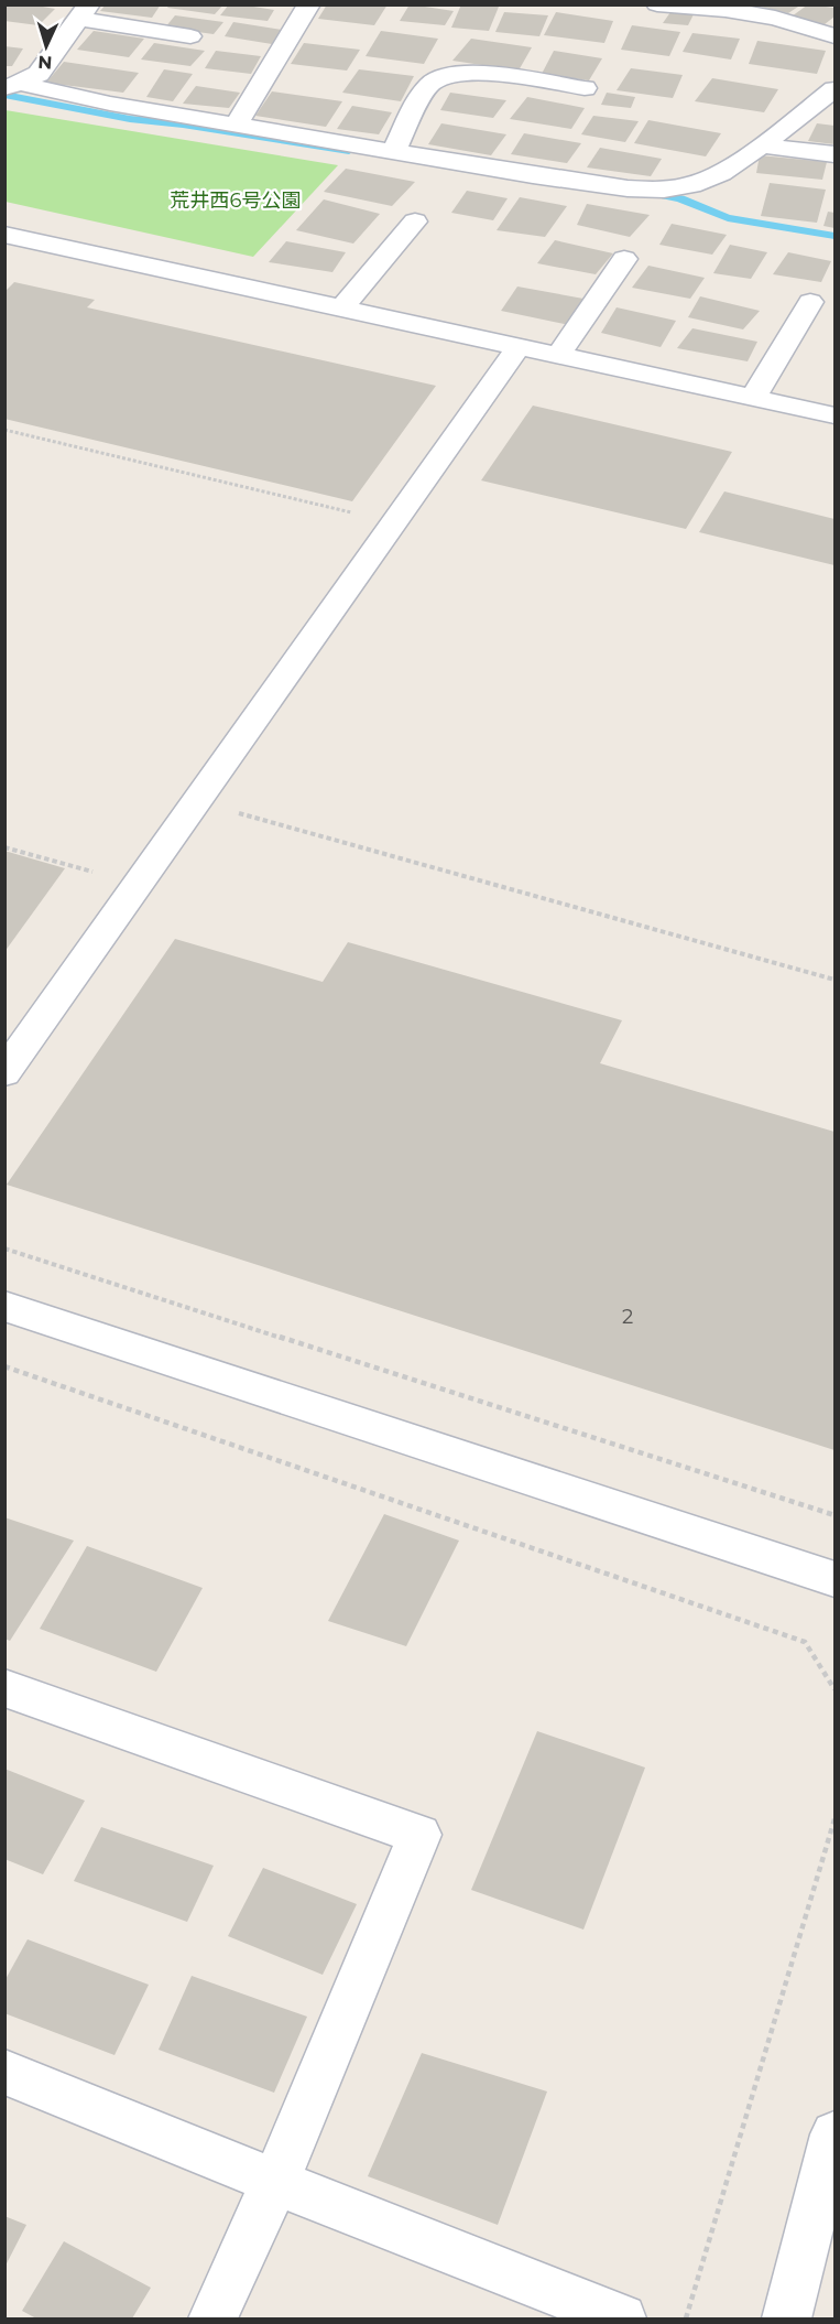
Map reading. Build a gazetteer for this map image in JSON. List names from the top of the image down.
{
  "parks": ["荒井西6号公園"],
  "house_numbers": ["2"],
  "north": "bottom"
}
